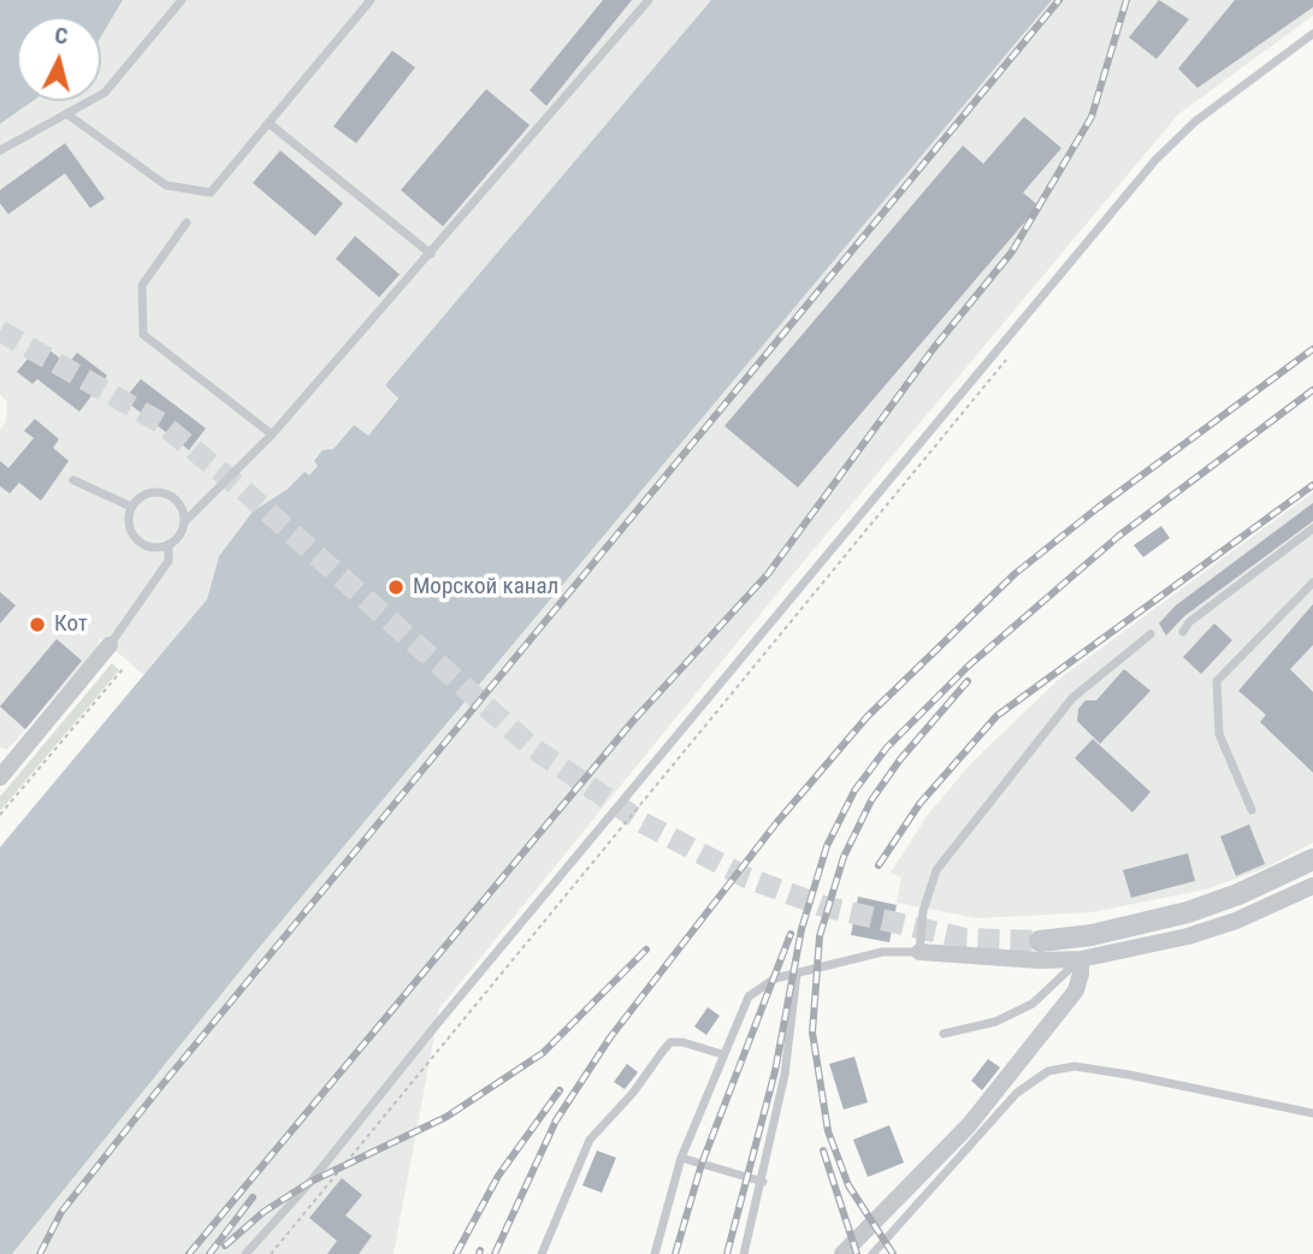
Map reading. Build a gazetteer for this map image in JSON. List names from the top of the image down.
{
  "places": ["Морской канал", "Кот"],
  "north": "top"
}
